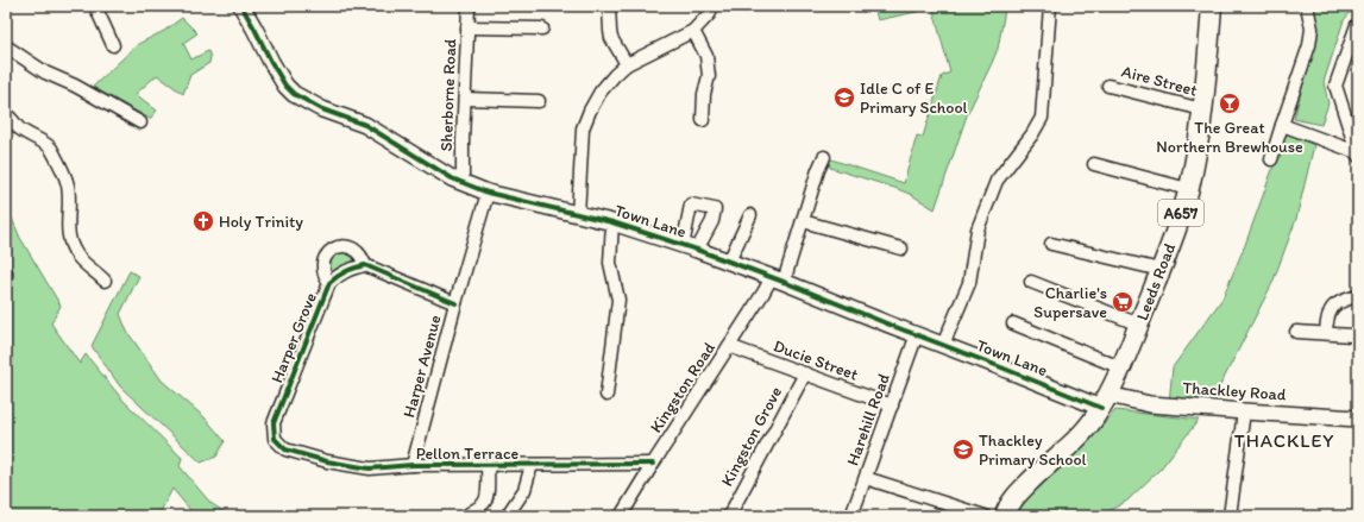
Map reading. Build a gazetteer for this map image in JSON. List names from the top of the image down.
{
  "streets": {
    "main road": ["A657", "Leeds Road"],
    "street": [
      "Aire Street",
      "Sherborne Road",
      "Town Lane",
      "Harper Grove",
      "Ducie Street",
      "Harper Avenue",
      "Kingston Road",
      "Thackley Road",
      "Harehill Road",
      "Kingston Grove",
      "Pellon Terrace"
    ]
  },
  "crossings": [
    ["Aire Street", "Leeds Road"],
    ["Sherborne Road", "Town Lane"],
    ["Town Lane", "Leeds Road"],
    ["Town Lane", "Harper Avenue"],
    ["Town Lane", "Kingston Road"],
    ["Town Lane", "Thackley Road"],
    ["Town Lane", "Harehill Road"],
    ["Leeds Road", "Thackley Road"],
    ["Harper Grove", "Harper Avenue"],
    ["Harper Grove", "Pellon Terrace"],
    ["Ducie Street", "Kingston Road"],
    ["Ducie Street", "Harehill Road"],
    ["Ducie Street", "Kingston Grove"],
    ["Harper Avenue", "Pellon Terrace"],
    ["Kingston Road", "Pellon Terrace"]
  ],
  "districts": ["THACKLEY"],
  "places": {
    "school or university": ["Idle C of E Primary School", "Thackley Primary School"],
    "bar": ["The Great Northern Brewhouse"],
    "church": ["Holy Trinity"],
    "supermarket": ["Charlie's Supersave"]
  }
}
